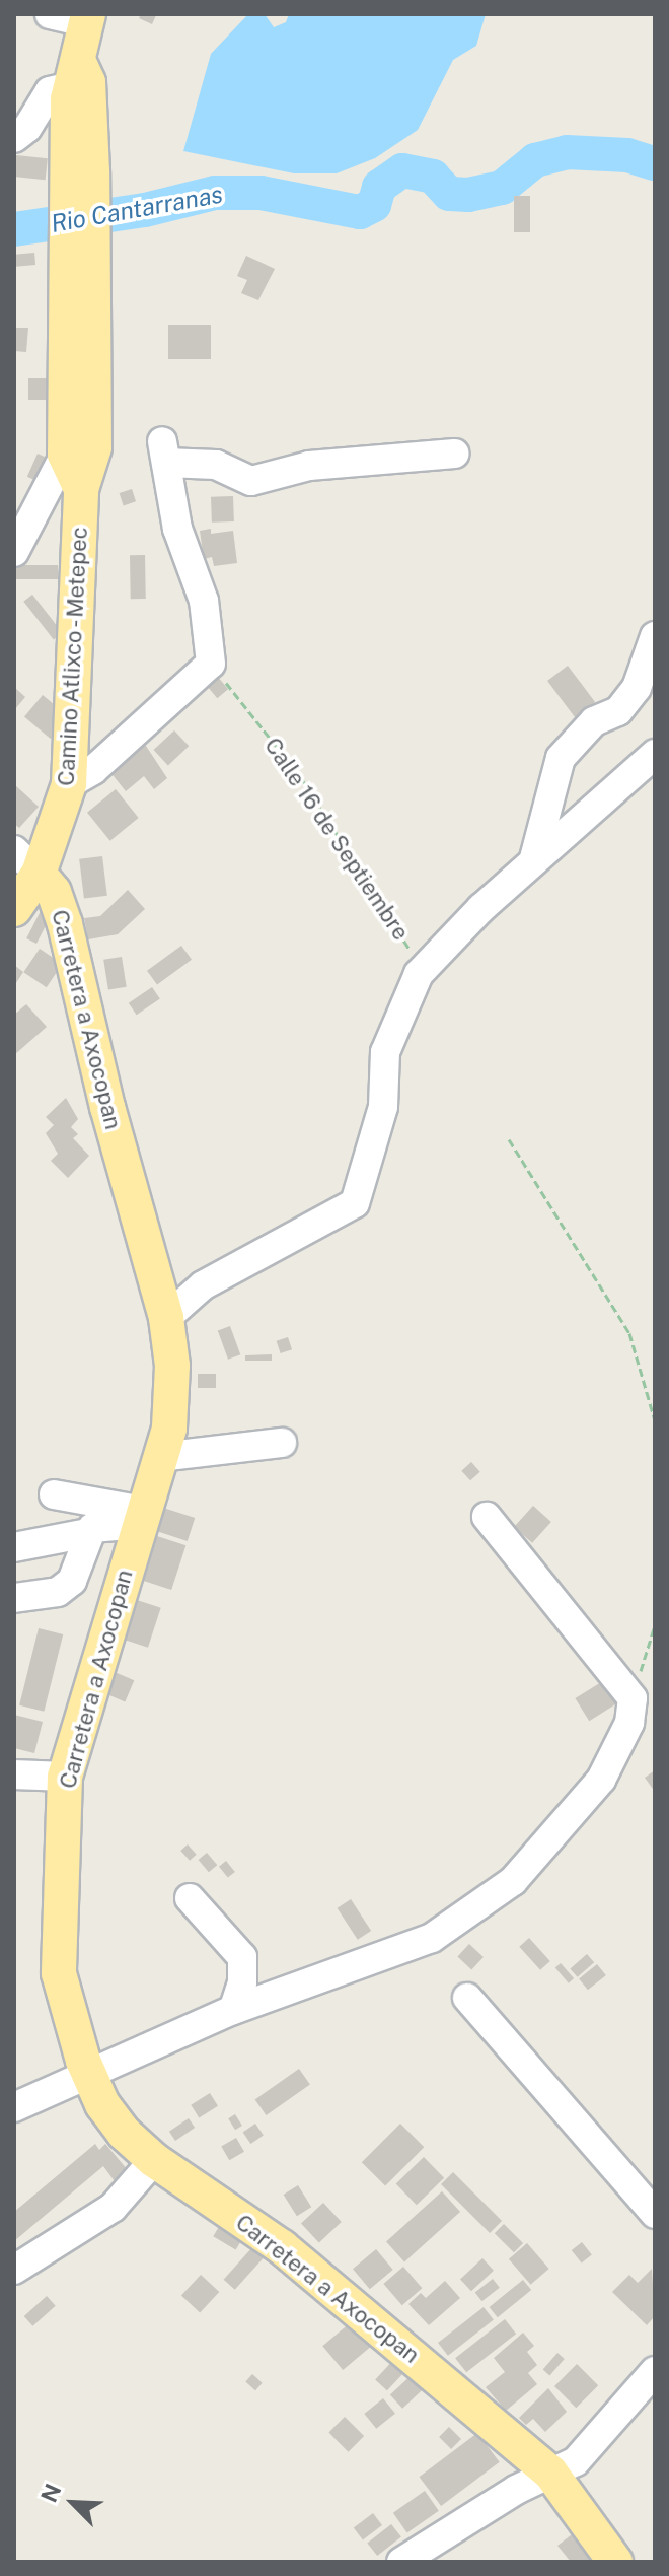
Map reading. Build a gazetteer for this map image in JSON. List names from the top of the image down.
{
  "streets": {
    "main road": ["Camino Atlixco - Metepec", "Carretera a Axocopan"],
    "path": ["Calle 16 de Septiembre"]
  },
  "crossings": [
    ["Camino Atlixco - Metepec", "Carretera a Axocopan"]
  ],
  "water": ["Rio Cantarranas"],
  "north": "top left"
}
